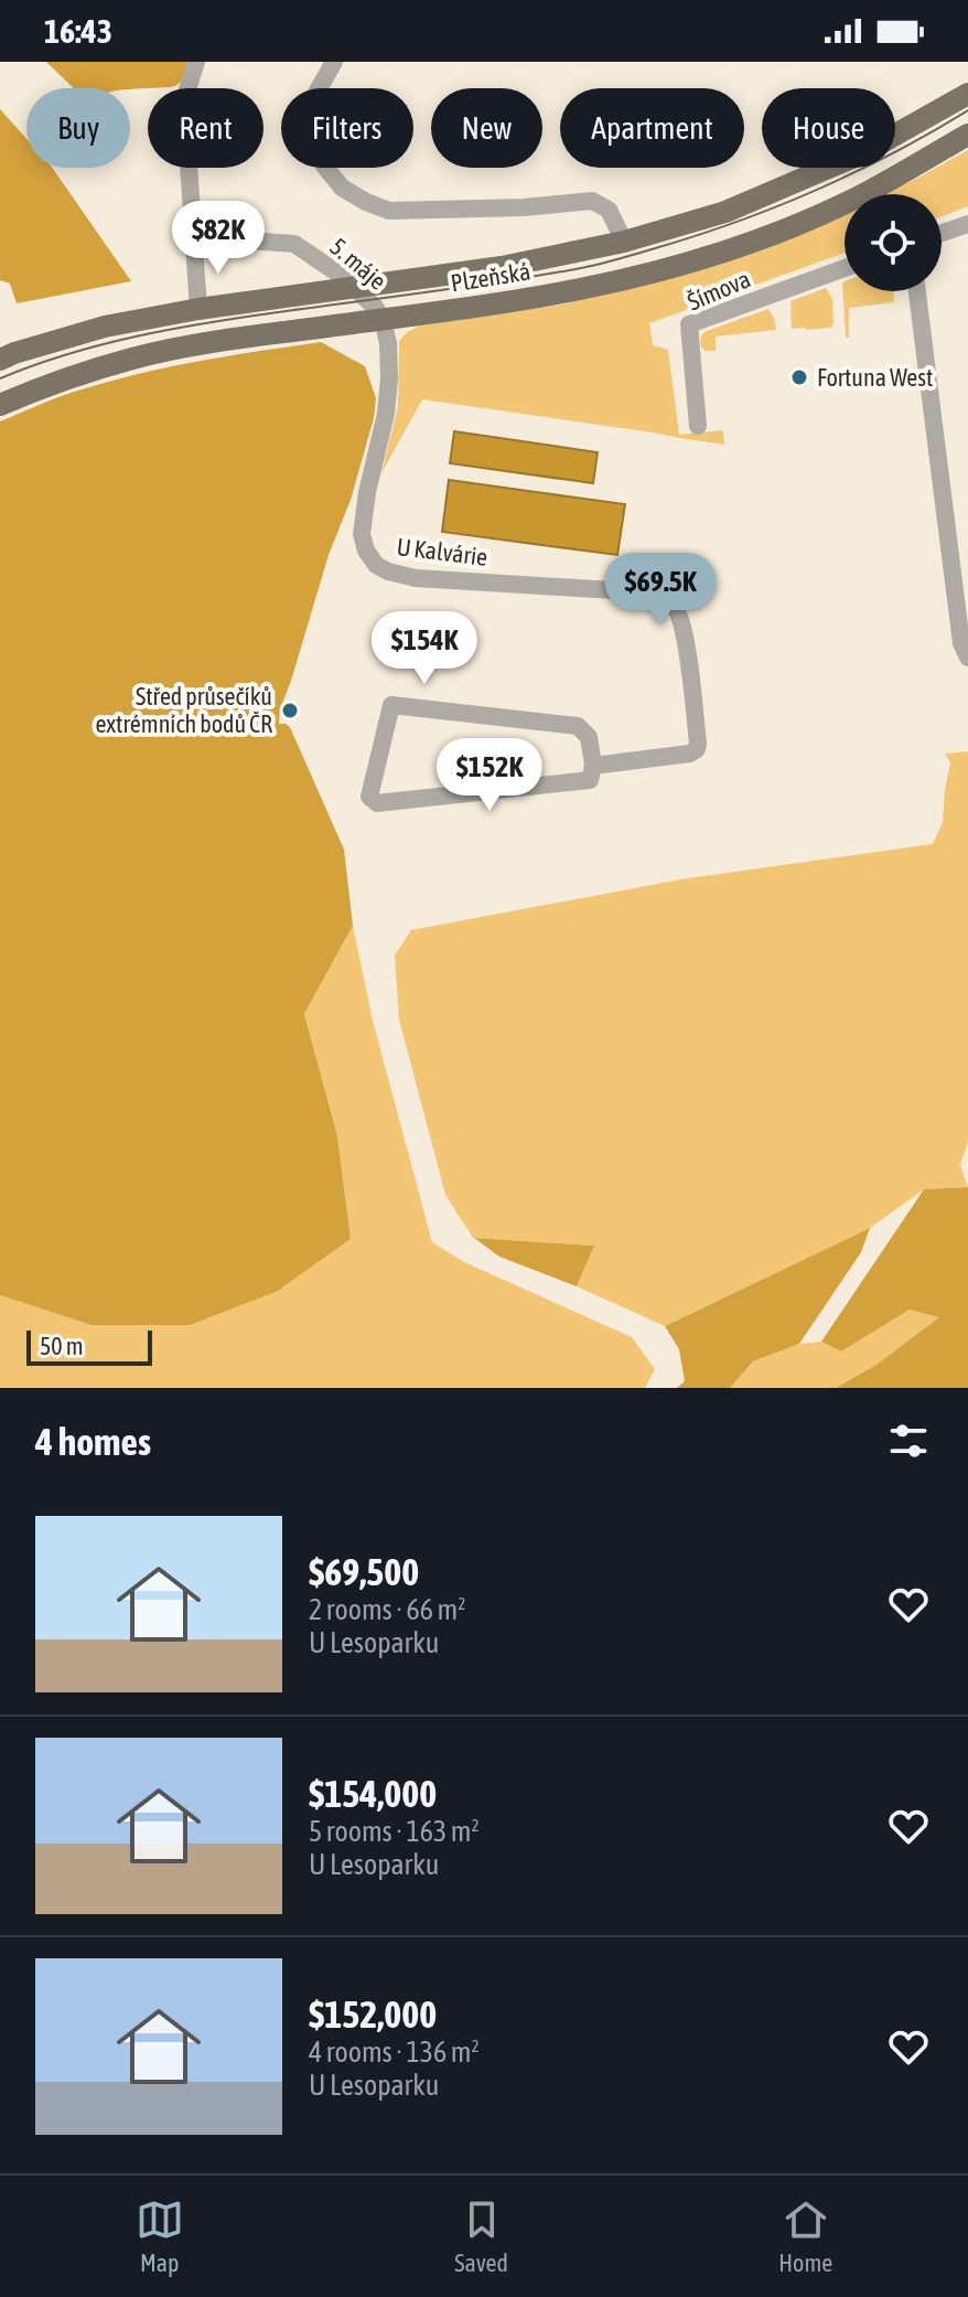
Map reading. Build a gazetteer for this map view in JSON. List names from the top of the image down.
{
  "streets": {
    "main road": ["Plzeňská"],
    "street": ["5. máje", "Šímova", "U Kalvárie"]
  },
  "crossings": [
    ["5. máje", "Plzeňská"],
    ["5. máje", "U Kalvárie"],
    ["Plzeňská", "U Kalvárie"]
  ],
  "places": ["Fortuna West", "Střed průsečíků extrémních bodů ČR"],
  "scale_bar": "50 m",
  "page": {
    "status": "16:43",
    "chip": [
      "Buy",
      "Rent",
      "Filters",
      "New",
      "Apartment",
      "House"
    ],
    "price": [
      "$82K",
      "$69.5K",
      "$154K",
      "$152K"
    ],
    "scale": "50 m",
    "heading": "4 homes",
    "list": [
      {
        "name": "$69,500",
        "note": "2 rooms · 66 m² · U Lesoparku"
      },
      {
        "name": "$154,000",
        "note": "5 rooms · 163 m² · U Lesoparku"
      },
      {
        "name": "$152,000",
        "note": "4 rooms · 136 m² · U Lesoparku"
      }
    ],
    "tabs": ["Map", "Saved", "Home"]
  }
}
